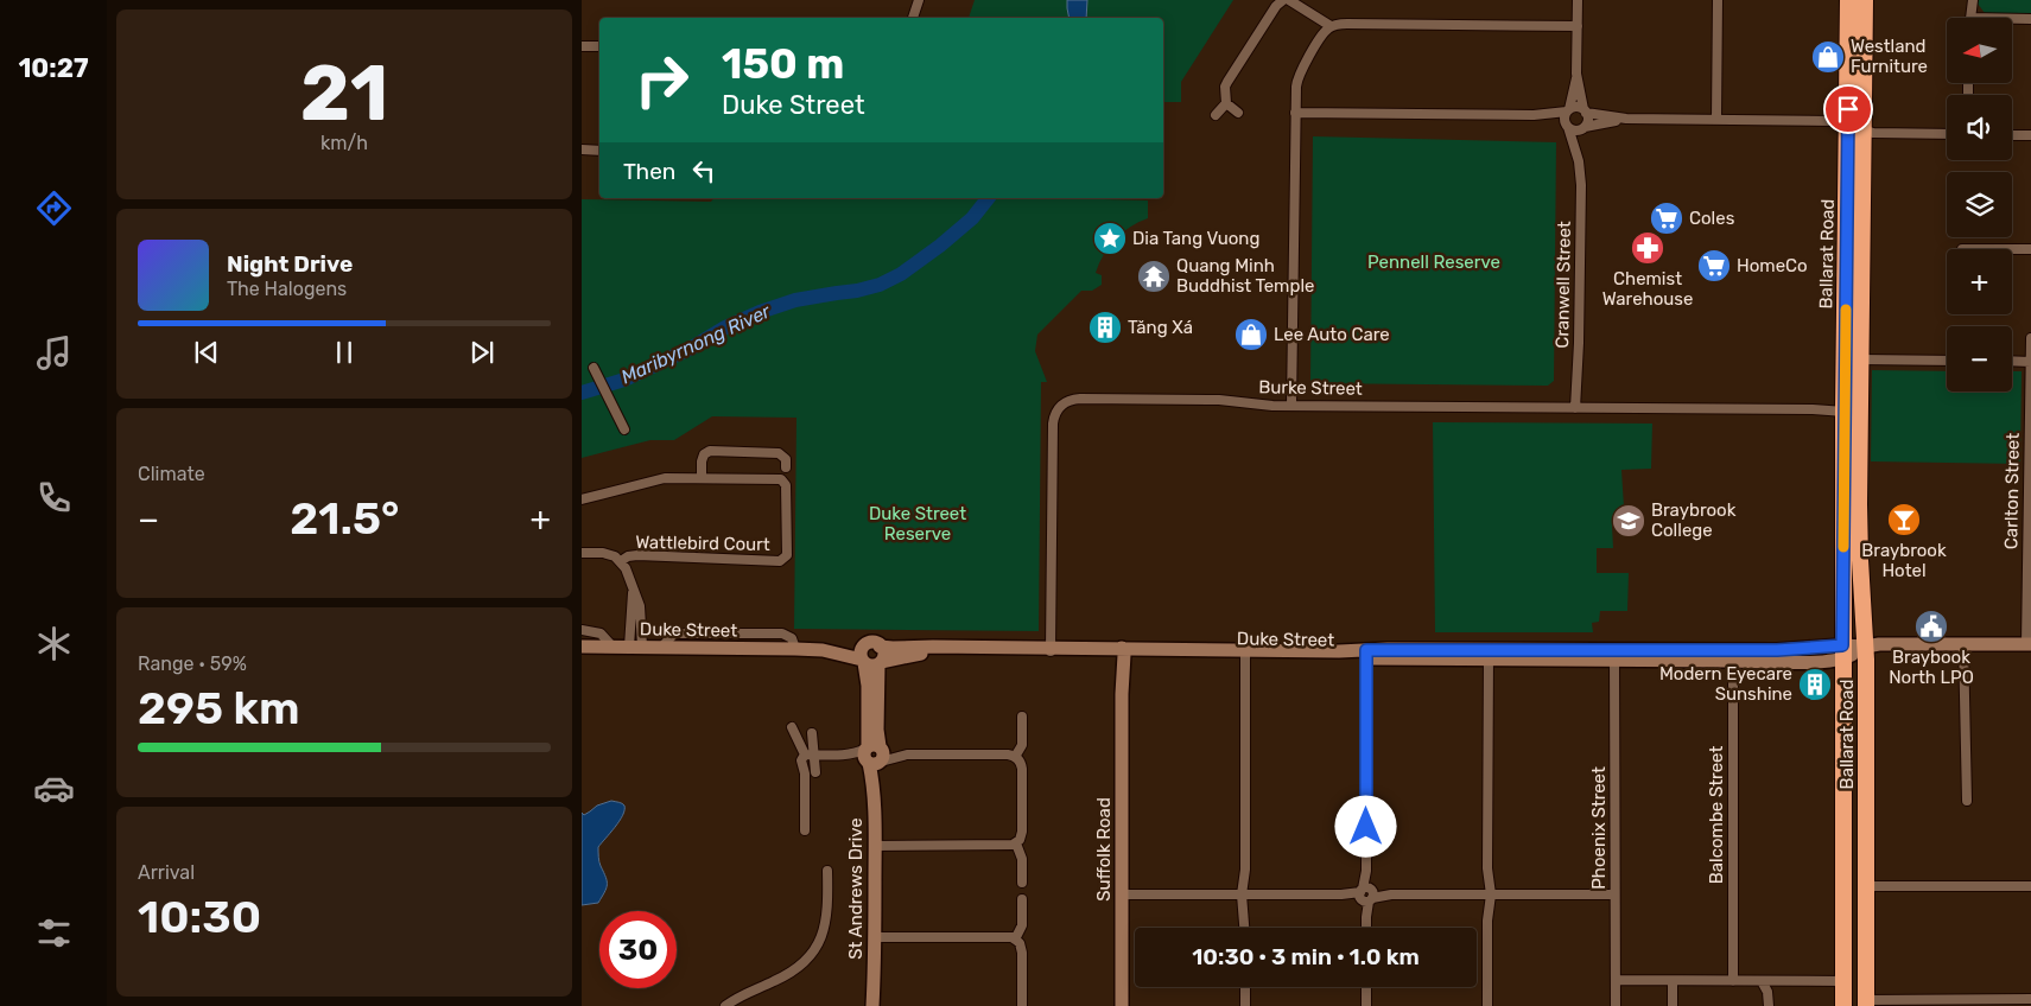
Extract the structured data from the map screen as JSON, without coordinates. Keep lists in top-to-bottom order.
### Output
{
  "streets": {
    "highway": ["Ballarat Road"],
    "street": [
      "Cranwell Street",
      "Burke Street",
      "Carlton Street",
      "Wattlebird Court",
      "Duke Street",
      "Balcombe Street",
      "Phoenix Street",
      "Suffolk Road",
      "St Andrews Drive"
    ]
  },
  "crossings": [
    ["Ballarat Road", "Burke Street"],
    ["Ballarat Road", "Duke Street"],
    ["Cranwell Street", "Burke Street"],
    ["Burke Street", "Duke Street"],
    ["Carlton Street", "Duke Street"],
    ["Duke Street", "Balcombe Street"],
    ["Duke Street", "Phoenix Street"],
    ["Duke Street", "Suffolk Road"],
    ["Duke Street", "St Andrews Drive"]
  ],
  "water": ["Maribyrnong River"],
  "parks": ["Pennell Reserve", "Duke Street Reserve"],
  "places": {
    "shop": ["Westland Furniture", "Lee Auto Care"],
    "supermarket": ["Coles", "HomeCo"],
    "place": ["Dia Tang Vuong"],
    "pharmacy": ["Chemist Warehouse"],
    "temple": ["Quang Minh Buddhist Temple"],
    "building": ["Tăng Xá", "Modern Eyecare Sunshine"],
    "bar": ["Braybrook Hotel"],
    "school or university": ["Braybrook College"],
    "public building": ["Braybook North LPO"]
  },
  "north": "left",
  "page": {
    "tabs": "10:27",
    "tile": [
      ["21", "km/h"],
      "Climate",
      ["Range · 59%", "295 km"],
      ["Arrival", "10:30"]
    ],
    "map_buttons": ["+", "−"],
    "turn": ["150 m", "Duke Street"],
    "then": "Then",
    "song": ["Night Drive", "The Halogens"],
    "heat": ["−", "21.5°", "+"],
    "limit": "30",
    "trip": "10:30 · 3 min · 1.0 km"
  }
}
